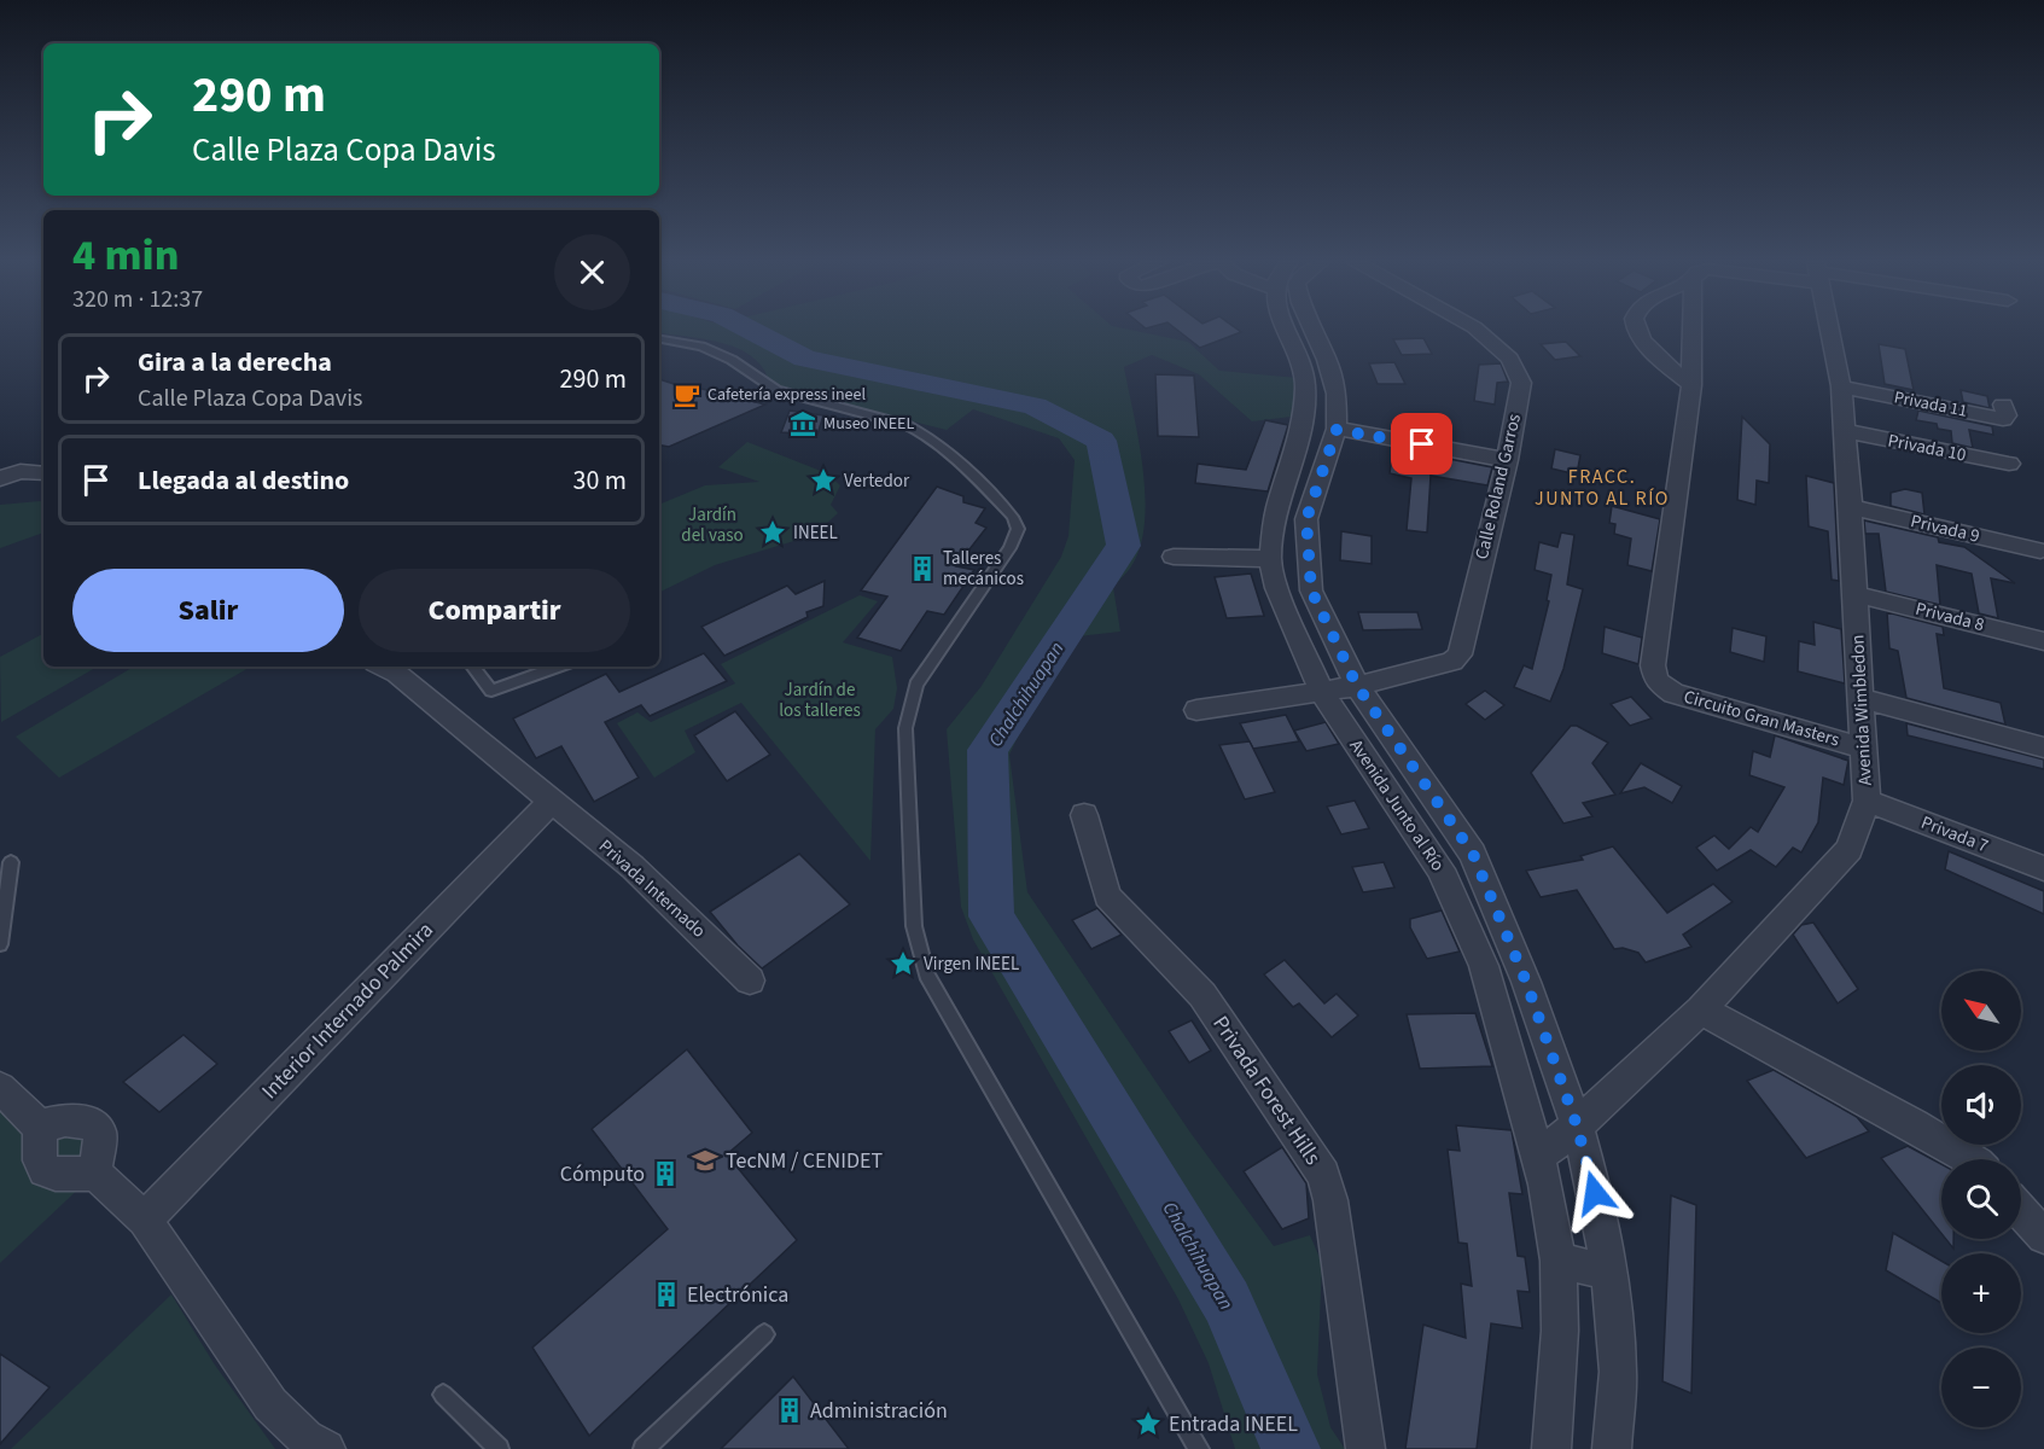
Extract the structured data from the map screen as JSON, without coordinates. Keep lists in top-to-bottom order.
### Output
{
  "streets": {
    "street": [
      "Privada 11",
      "Privada 10",
      "Calle Roland Garros",
      "Privada 9",
      "Privada 8",
      "Avenida Wimbledon",
      "Circuito Gran Masters",
      "Avenida Junto al Río",
      "Privada 7",
      "Privada Internado",
      "Interior Internado Palmira",
      "Privada Forest Hills"
    ]
  },
  "crossings": [
    ["Privada 11", "Avenida Wimbledon"],
    ["Privada 10", "Avenida Wimbledon"],
    ["Calle Roland Garros", "Avenida Junto al Río"],
    ["Privada 9", "Avenida Wimbledon"],
    ["Privada 8", "Avenida Wimbledon"],
    ["Avenida Wimbledon", "Circuito Gran Masters"],
    ["Avenida Wimbledon", "Avenida Junto al Río"],
    ["Avenida Wimbledon", "Privada 7"],
    ["Privada Internado", "Interior Internado Palmira"]
  ],
  "districts": ["FRACC. JUNTO AL RÍO"],
  "water": ["Chalchihuapan"],
  "parks": ["Jardín del vaso", "Jardín de los talleres"],
  "places": {
    "cafe": ["Cafetería express ineel"],
    "museum": ["Museo INEEL"],
    "place": [
      "Vertedor",
      "INEEL",
      "Virgen INEEL",
      "Entrada INEEL"
    ],
    "building": [
      "Talleres mecánicos",
      "Cómputo",
      "Electrónica",
      "Administración"
    ],
    "school or university": ["TecNM / CENIDET"]
  },
  "north": "top left",
  "page": {
    "turn": ["290 m", "Calle Plaza Copa Davis"],
    "heading": ["4 min", "320 m · 12:37"],
    "list": [
      {
        "name": "Gira a la derecha",
        "note": "Calle Plaza Copa Davis",
        "value": "290 m"
      },
      {
        "name": "Llegada al destino",
        "value": "30 m"
      }
    ],
    "buttons": ["Salir", "Compartir"],
    "map_buttons": ["+", "−"]
  }
}
